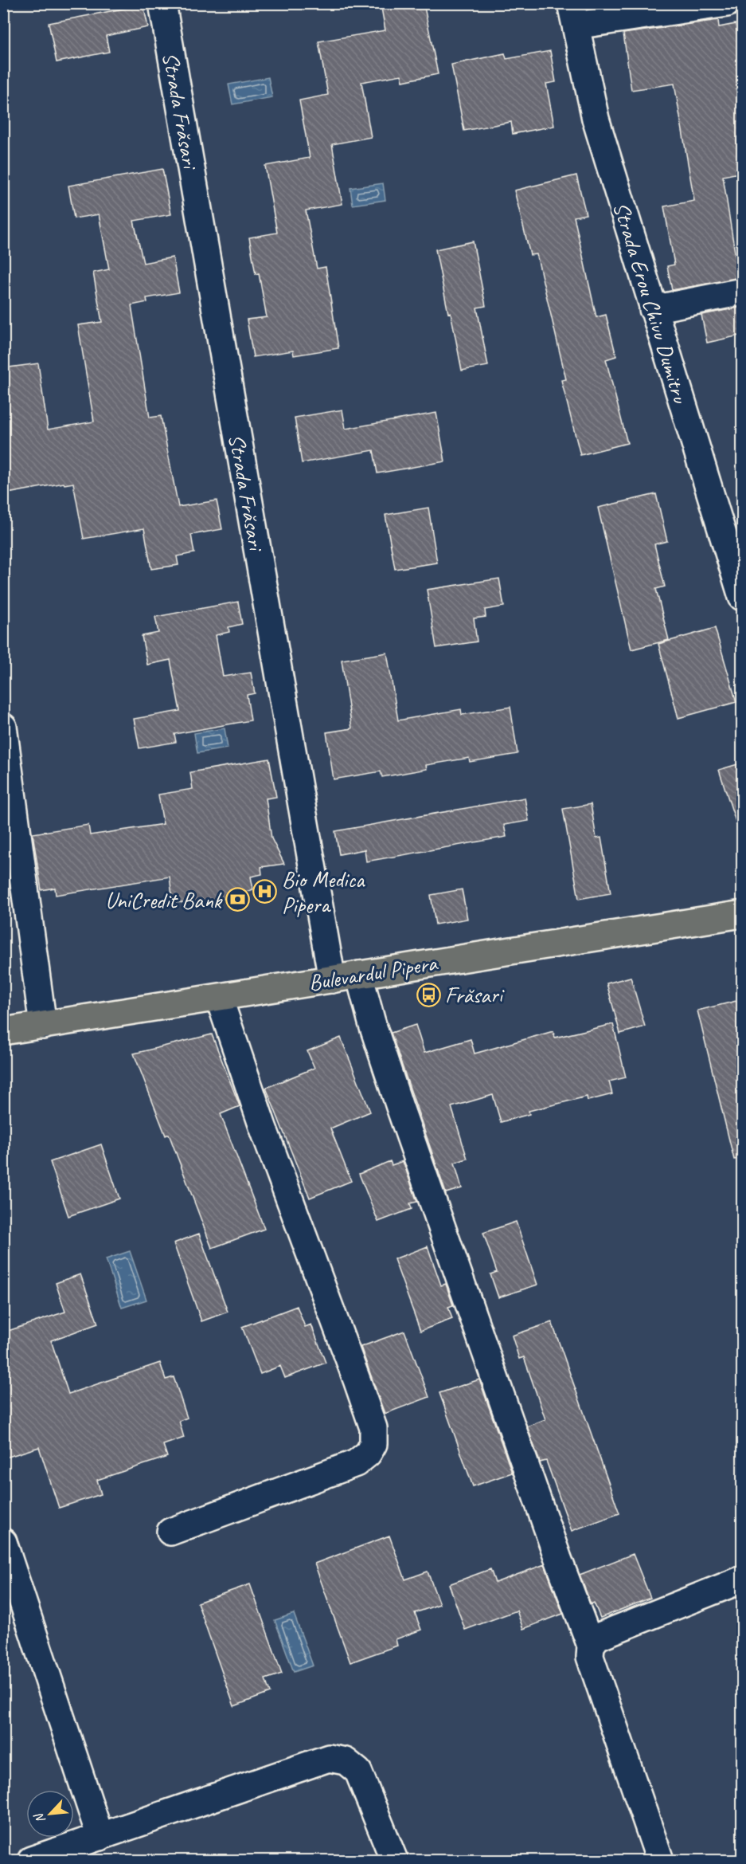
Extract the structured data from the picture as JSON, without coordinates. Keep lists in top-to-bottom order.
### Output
{
  "streets": {
    "main road": ["Bulevardul Pipera"],
    "street": ["Strada Frăsari", "Strada Erou Chivu Dumitru"]
  },
  "crossings": [
    ["Strada Frăsari", "Bulevardul Pipera"]
  ],
  "places": {
    "hospital": ["Bio Medica Pipera"],
    "bank": ["UniCredit Bank"],
    "bus stop": ["Frăsari"]
  },
  "north": "bottom left"
}
